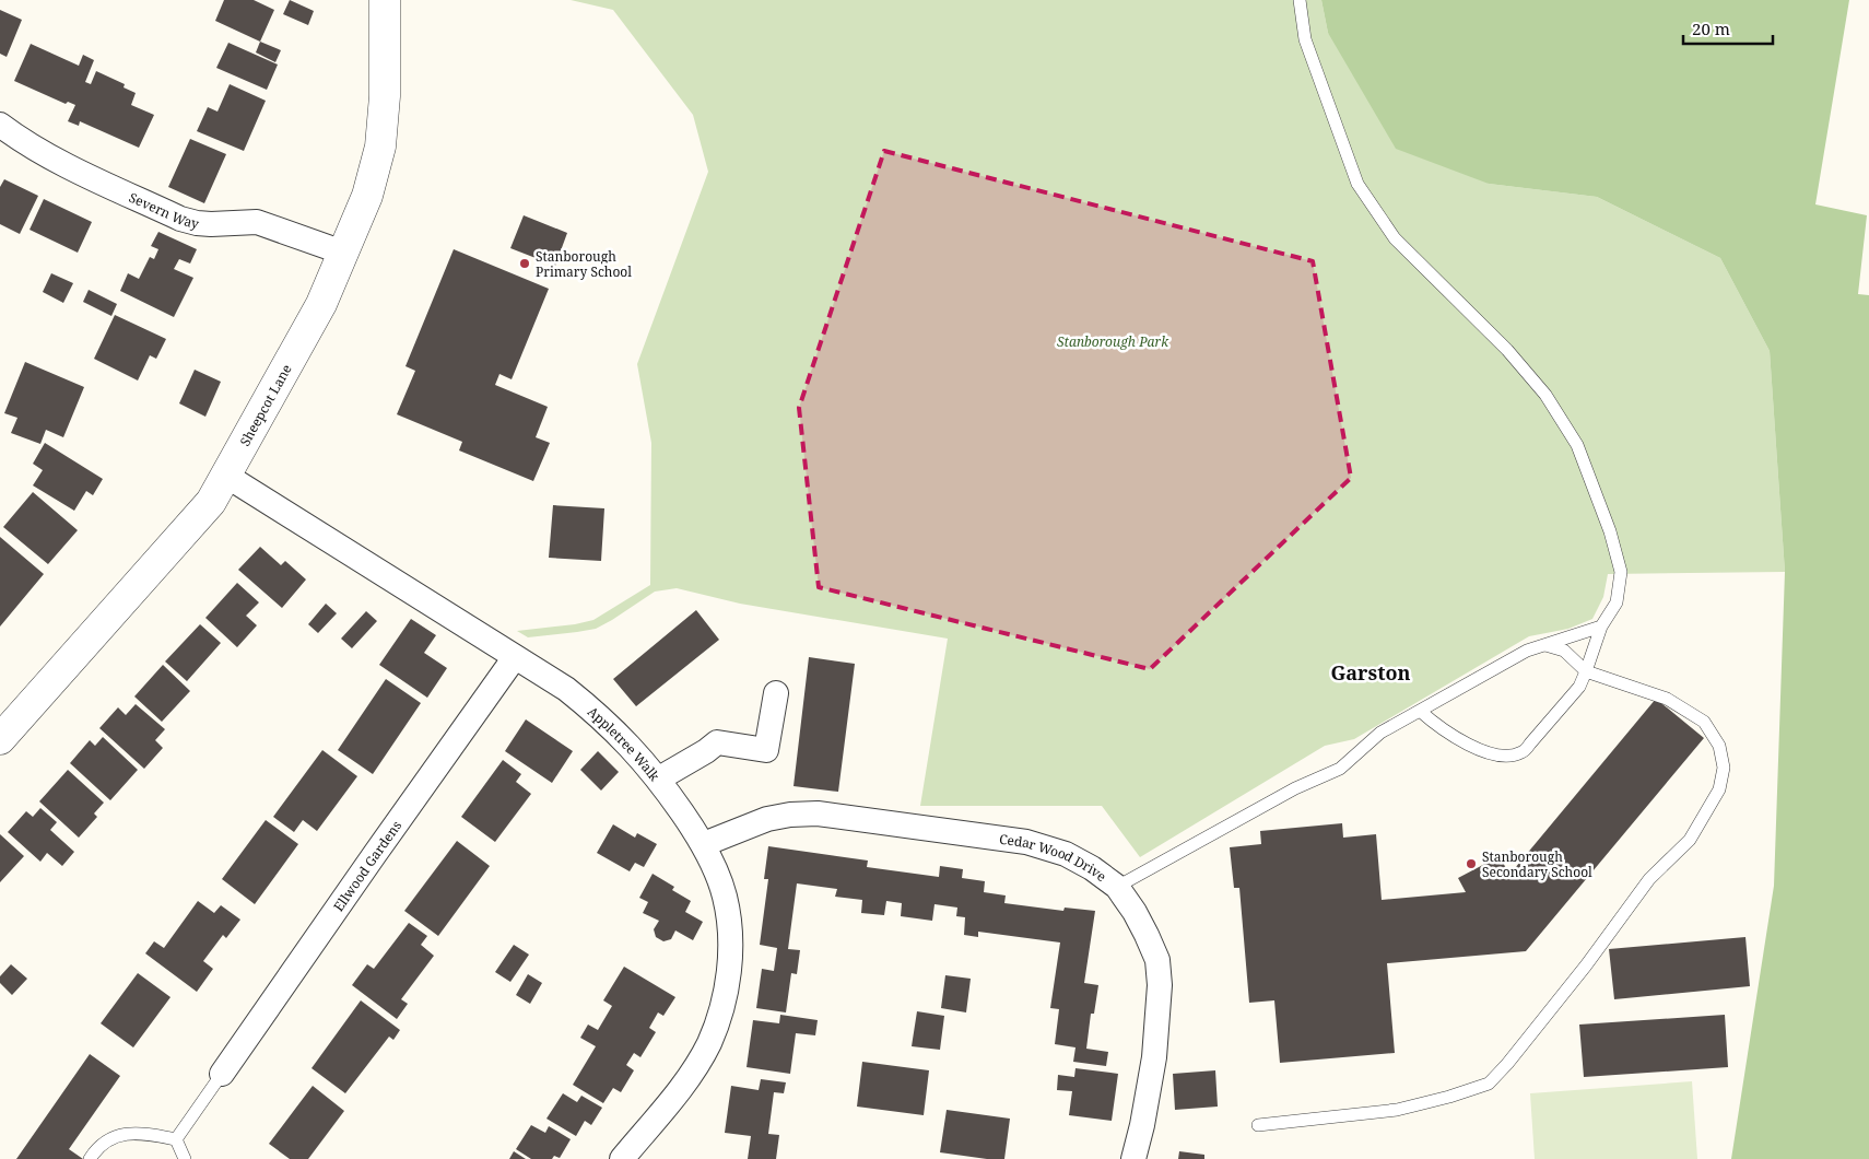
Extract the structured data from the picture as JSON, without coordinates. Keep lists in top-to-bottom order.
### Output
{
  "streets": {
    "street": [
      "Severn Way",
      "Sheepcot Lane",
      "Appletree Walk",
      "Cedar Wood Drive",
      "Ellwood Gardens"
    ]
  },
  "crossings": [
    ["Severn Way", "Sheepcot Lane"],
    ["Sheepcot Lane", "Appletree Walk"],
    ["Appletree Walk", "Cedar Wood Drive"],
    ["Appletree Walk", "Ellwood Gardens"]
  ],
  "districts": ["Garston"],
  "parks": ["Stanborough Park"],
  "places": ["Stanborough Primary School", "Stanborough Secondary School"],
  "scale_bar": "20 m"
}
